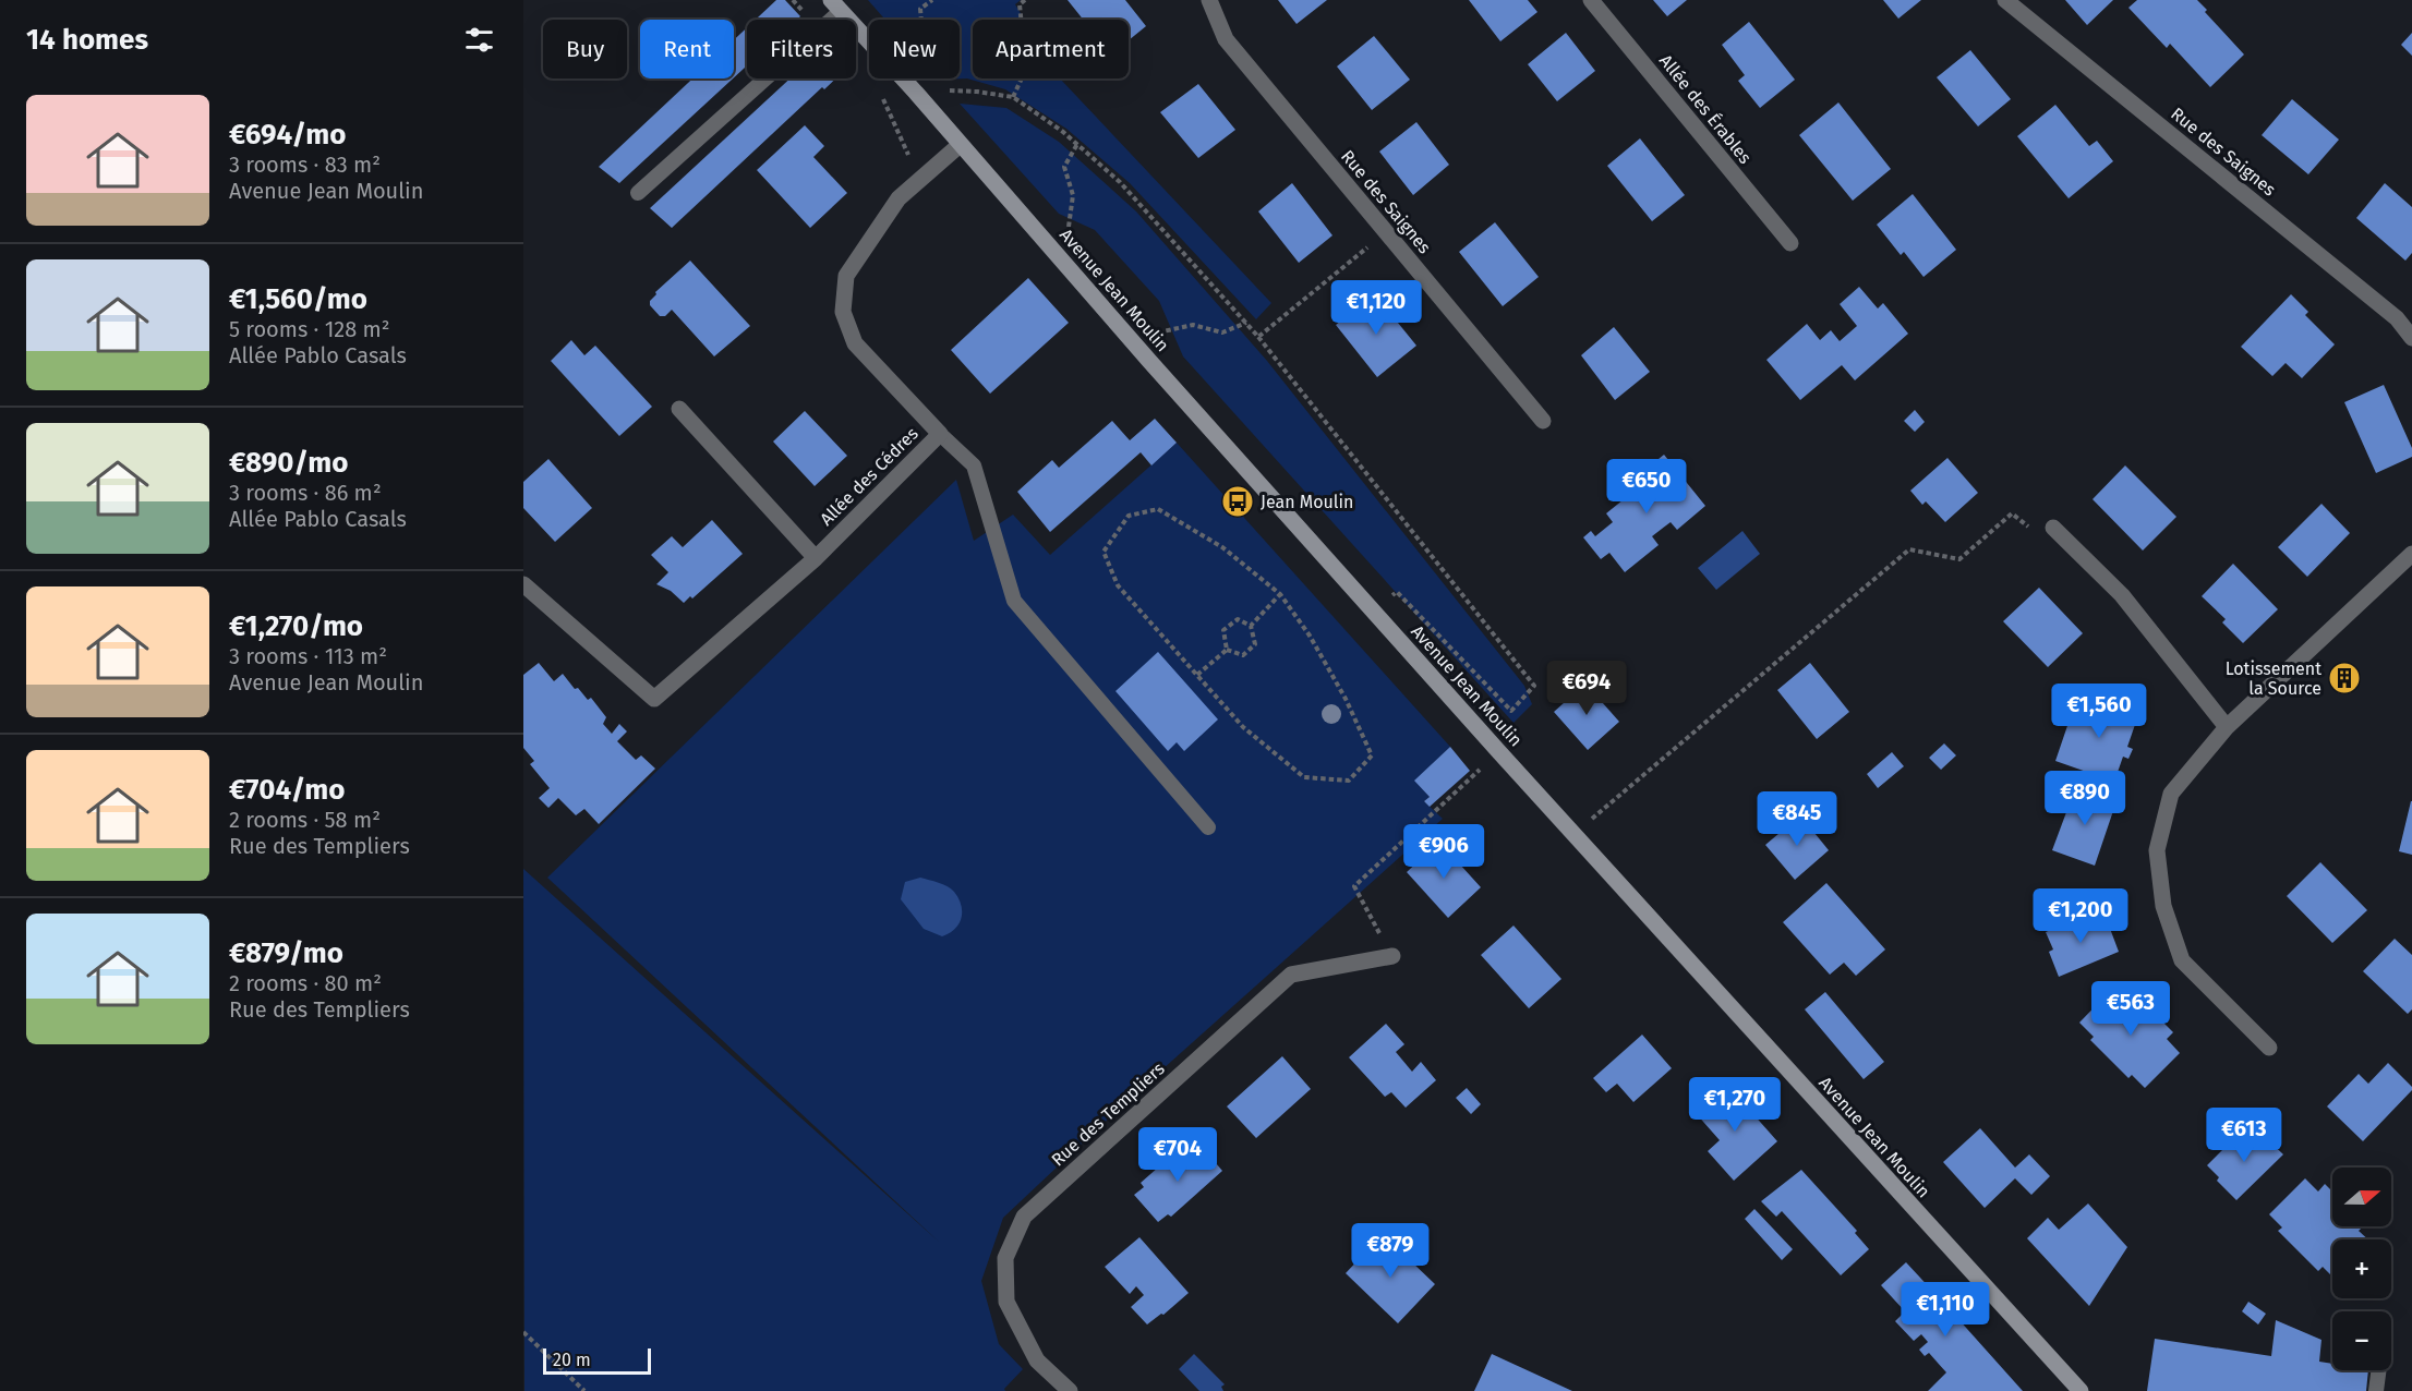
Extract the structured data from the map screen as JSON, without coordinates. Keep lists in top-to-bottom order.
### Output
{
  "streets": {
    "main road": ["Avenue Jean Moulin"],
    "street": [
      "Allée des Érables",
      "Rue des Saignes",
      "Allée des Cédres",
      "Rue des Templiers"
    ]
  },
  "crossings": [
    ["Avenue Jean Moulin", "Allée des Cédres"]
  ],
  "places": {
    "bus stop": ["Jean Moulin"],
    "building": ["Lotissement la Source"]
  },
  "scale_bar": "20 m",
  "north": "right",
  "page": {
    "heading": "14 homes",
    "chip": [
      "Buy",
      "Rent",
      "Filters",
      "New",
      "Apartment"
    ],
    "list": [
      {
        "name": "€694/mo",
        "note": "3 rooms · 83 m² · Avenue Jean Moulin"
      },
      {
        "name": "€1,560/mo",
        "note": "5 rooms · 128 m² · Allée Pablo Casals"
      },
      {
        "name": "€890/mo",
        "note": "3 rooms · 86 m² · Allée Pablo Casals"
      },
      {
        "name": "€1,270/mo",
        "note": "3 rooms · 113 m² · Avenue Jean Moulin"
      },
      {
        "name": "€704/mo",
        "note": "2 rooms · 58 m² · Rue des Templiers"
      },
      {
        "name": "€879/mo",
        "note": "2 rooms · 80 m² · Rue des Templiers"
      }
    ],
    "price": [
      "€1,120",
      "€650",
      "€694",
      "€1,560",
      "€890",
      "€845",
      "€906",
      "€1,200",
      "€563",
      "€1,270",
      "€613",
      "€704",
      "€879",
      "€1,110"
    ],
    "map_buttons": ["+", "−"],
    "scale": "20 m"
  }
}
